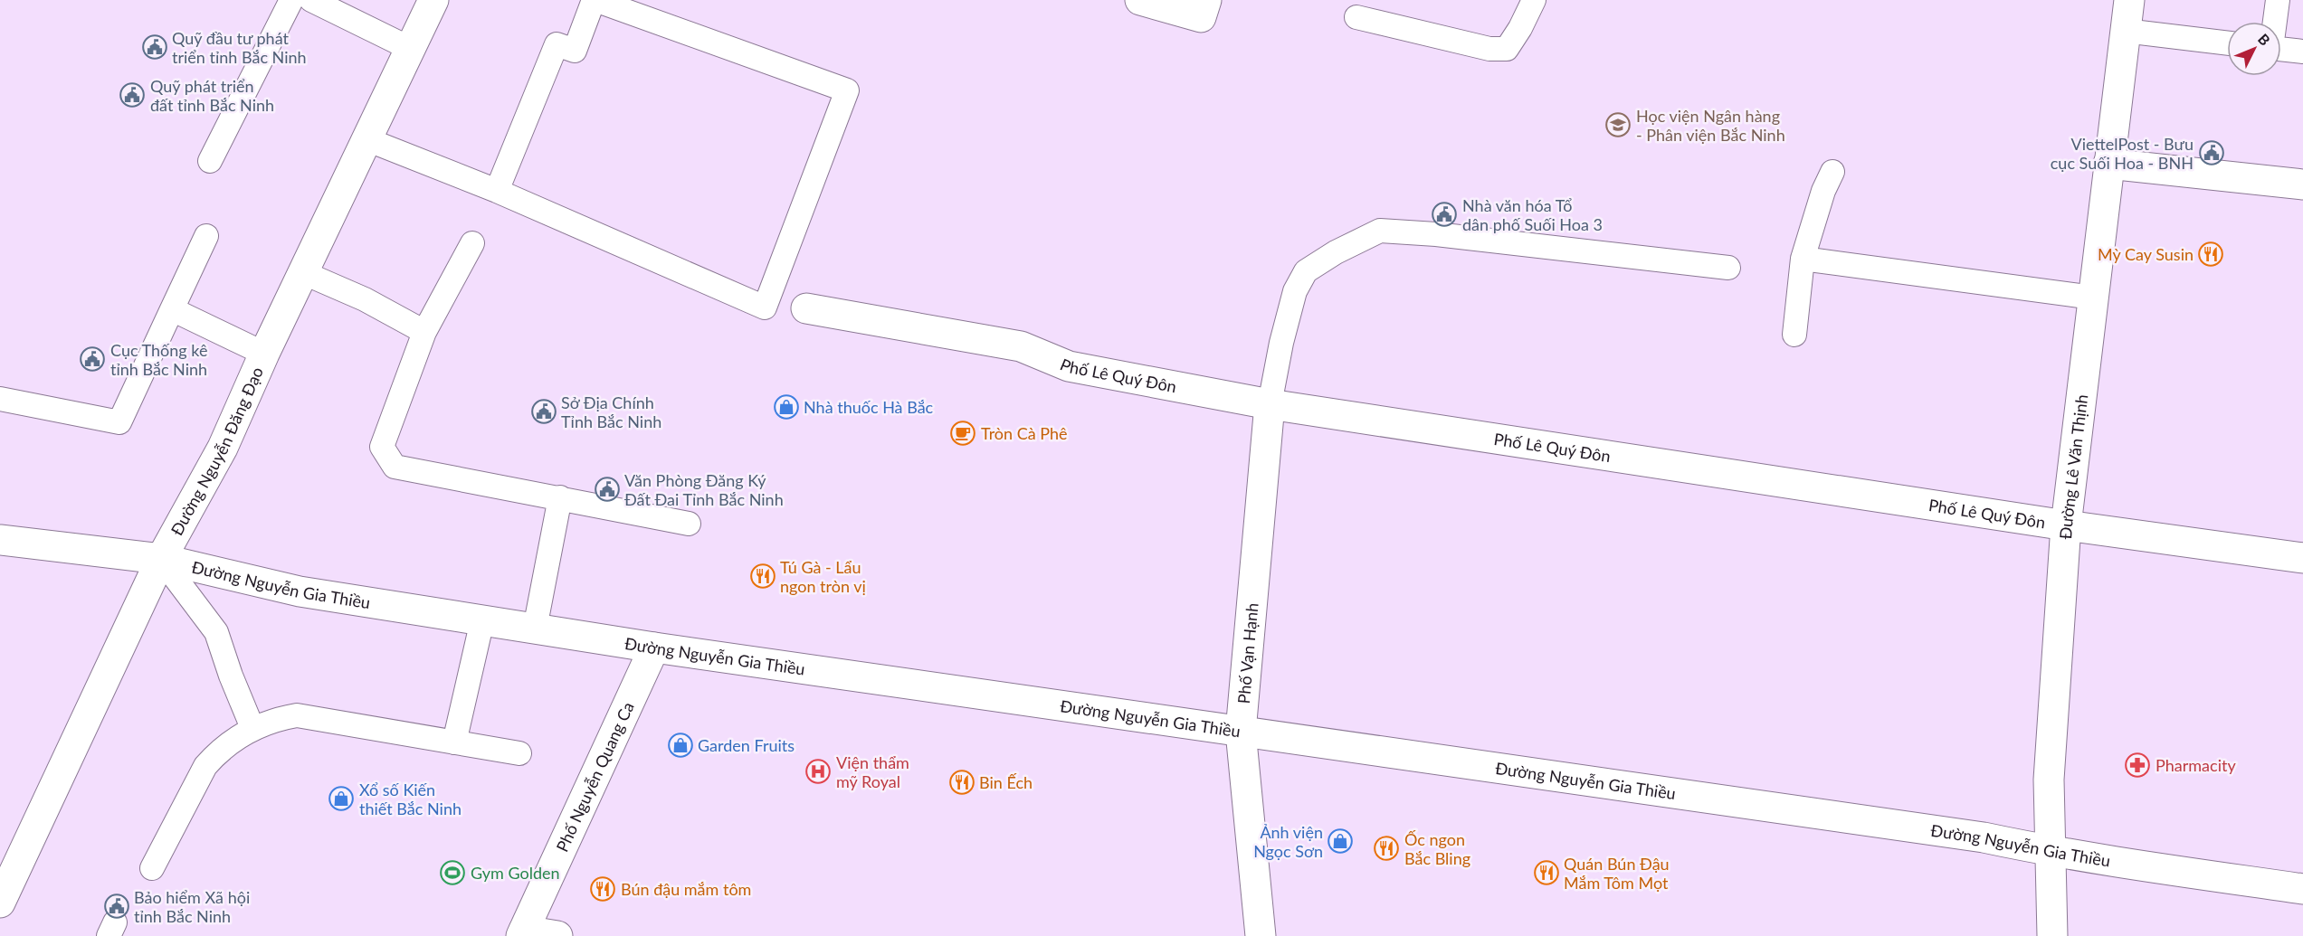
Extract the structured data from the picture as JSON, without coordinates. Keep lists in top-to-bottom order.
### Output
{
  "streets": {
    "street": [
      "Phố Lê Quý Đôn",
      "Đường Nguyễn Đăng Đạo",
      "Đường Lê Văn Thịnh",
      "Đường Nguyễn Gia Thiều",
      "Phố Vạn Hạnh",
      "Phố Nguyễn Quang Ca"
    ]
  },
  "crossings": [
    ["Phố Lê Quý Đôn", "Đường Lê Văn Thịnh"],
    ["Phố Lê Quý Đôn", "Phố Vạn Hạnh"],
    ["Đường Nguyễn Đăng Đạo", "Đường Nguyễn Gia Thiều"],
    ["Đường Lê Văn Thịnh", "Đường Nguyễn Gia Thiều"],
    ["Đường Nguyễn Gia Thiều", "Phố Vạn Hạnh"],
    ["Đường Nguyễn Gia Thiều", "Phố Nguyễn Quang Ca"]
  ],
  "places": {
    "public building": [
      "Quỹ đầu tư phát triển tỉnh Bắc Ninh",
      "Quỹ phát triển đất tỉnh Bắc Ninh",
      "ViettelPost - Bưu cục Suối Hoa - BNH",
      "Nhà văn hóa Tổ dân phố Suối Hoa 3",
      "Cục Thống kê tỉnh Bắc Ninh",
      "Sở Địa Chính Tỉnh Bắc Ninh",
      "Văn Phòng Đăng Ký Đất Đai Tỉnh Bắc Ninh",
      "Bảo hiểm Xã hội tỉnh Bắc Ninh"
    ],
    "school or university": ["Học viện Ngân hàng - Phân viện Bắc Ninh"],
    "restaurant": [
      "Mỳ Cay Susin",
      "Tú Gà - Lẩu ngon tròn vị",
      "Bin Ếch",
      "Ốc ngon Bắc Bling",
      "Quán Bún Đậu Mắm Tôm Mọt",
      "Bún đậu mắm tôm"
    ],
    "shop": [
      "Nhà thuốc Hà Bắc",
      "Garden Fruits",
      "Xổ số Kiến thiết Bắc Ninh",
      "Ảnh viện Ngọc Sơn"
    ],
    "cafe": ["Tròn Cà Phê"],
    "pharmacy": ["Pharmacity"],
    "hospital": ["Viện thẩm mỹ Royal"],
    "sports": ["Gym Golden"]
  },
  "north": "top right"
}
